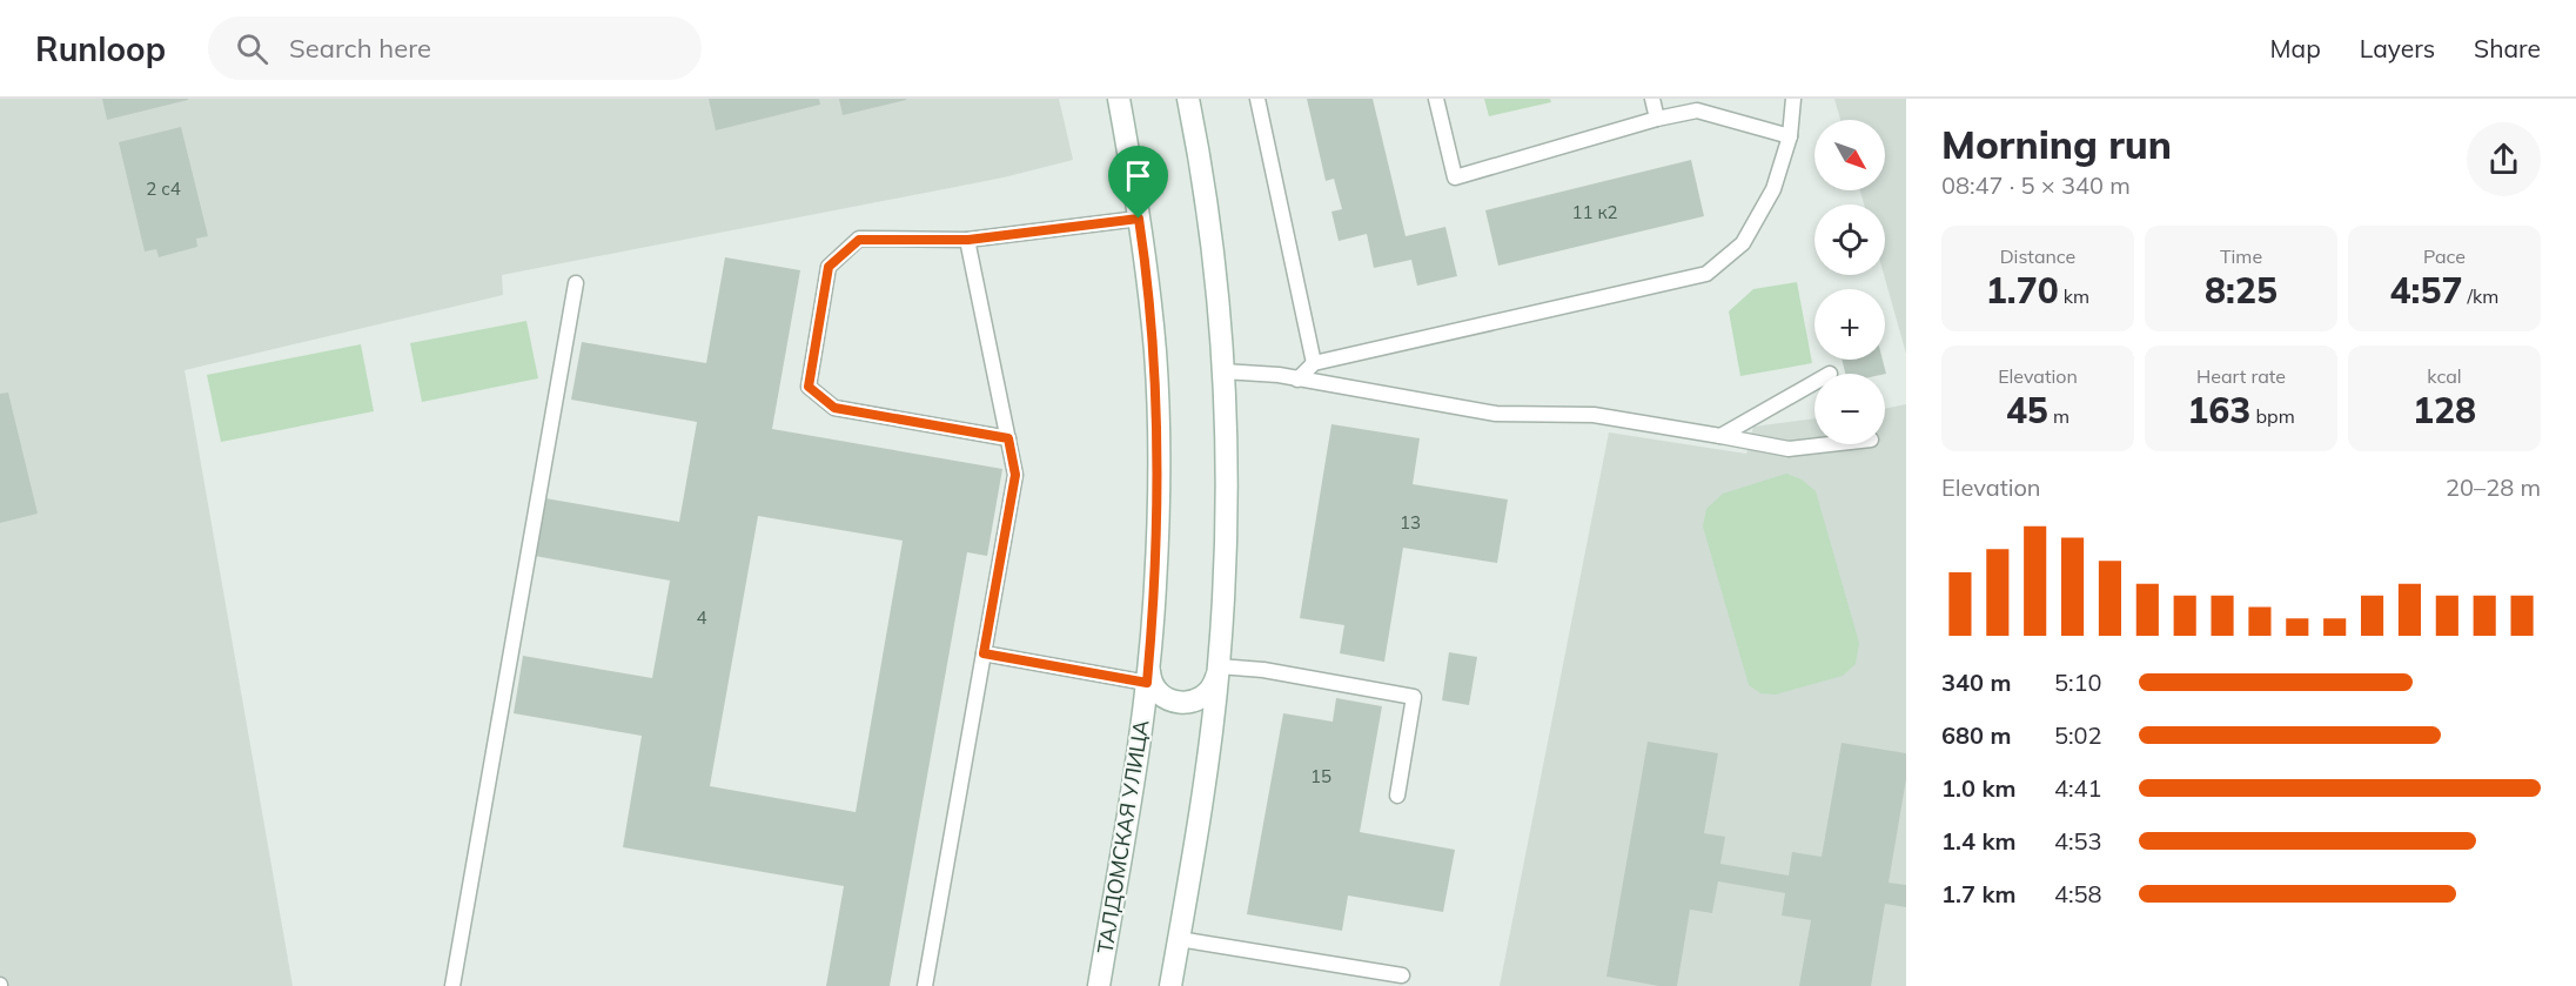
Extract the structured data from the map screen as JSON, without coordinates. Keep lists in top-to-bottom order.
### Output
{
  "streets": {
    "main road": ["ТАЛДОМСКАЯ УЛИЦА"]
  },
  "house_numbers": [
    "2 с4",
    "11 к2",
    "13",
    "4",
    "15"
  ],
  "north": "bottom right",
  "page": {
    "header": "Runloop",
    "search": "Search here",
    "nav": ["Map", "Layers", "Share"],
    "heading": ["Morning run", "08:47 · 5 × 340 m"],
    "map_buttons": ["+", "−"],
    "stats": [
      ["Distance", "1.70 km"],
      ["Time", "8:25"],
      ["Pace", "4:57 /km"],
      ["Elevation", "45 m"],
      ["Heart rate", "163 bpm"],
      ["kcal", "128"]
    ],
    "chart": ["Elevation", "20–28 m"],
    "list": [
      {
        "name": "340 m",
        "note": "5:10"
      },
      {
        "name": "680 m",
        "note": "5:02"
      },
      {
        "name": "1.0 km",
        "note": "4:41"
      },
      {
        "name": "1.4 km",
        "note": "4:53"
      },
      {
        "name": "1.7 km",
        "note": "4:58"
      }
    ]
  }
}
